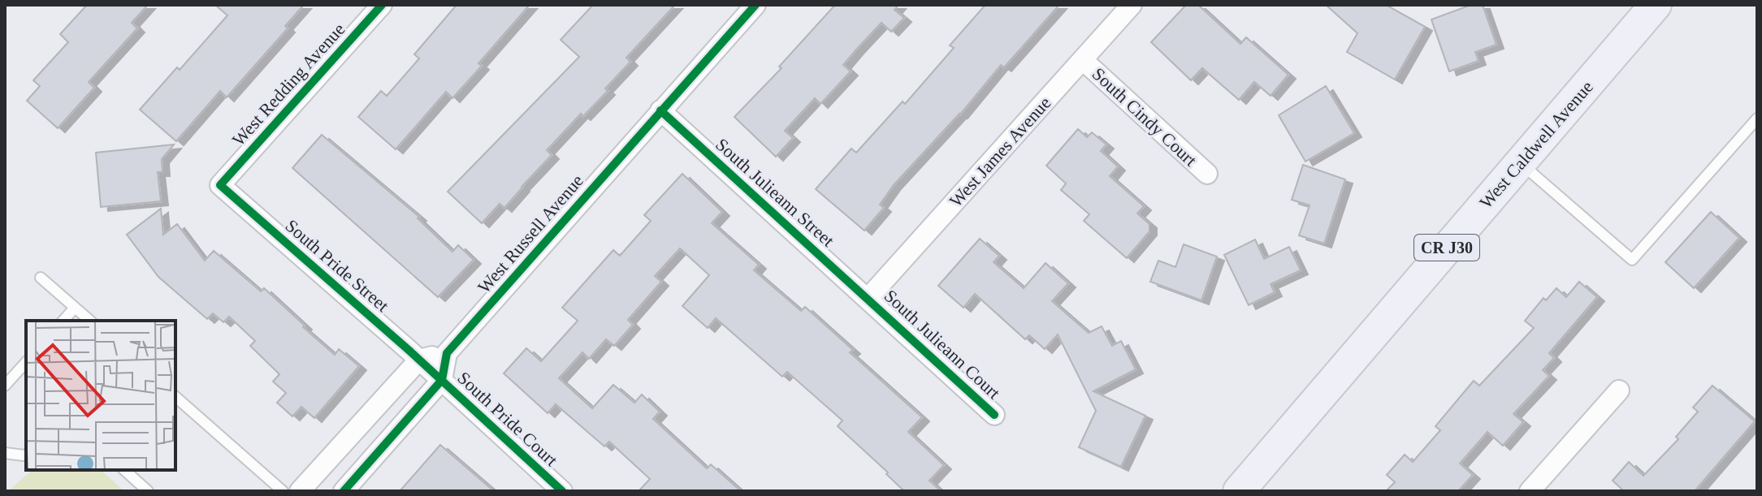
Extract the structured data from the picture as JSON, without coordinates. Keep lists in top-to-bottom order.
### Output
{
  "streets": {
    "main road": ["West Caldwell Avenue", "CR J30"],
    "street": [
      "West Redding Avenue",
      "South Cindy Court",
      "West James Avenue",
      "South Julieann Street",
      "West Russell Avenue",
      "South Pride Street",
      "South Julieann Court",
      "South Pride Court"
    ]
  },
  "crossings": [
    ["West Redding Avenue", "South Pride Street"],
    ["South Cindy Court", "West James Avenue"],
    ["West James Avenue", "South Julieann Street"],
    ["West James Avenue", "South Julieann Court"],
    ["South Julieann Street", "West Russell Avenue"],
    ["South Julieann Street", "South Julieann Court"],
    ["West Russell Avenue", "South Pride Street"],
    ["West Russell Avenue", "South Pride Court"],
    ["South Pride Street", "South Pride Court"]
  ]
}
